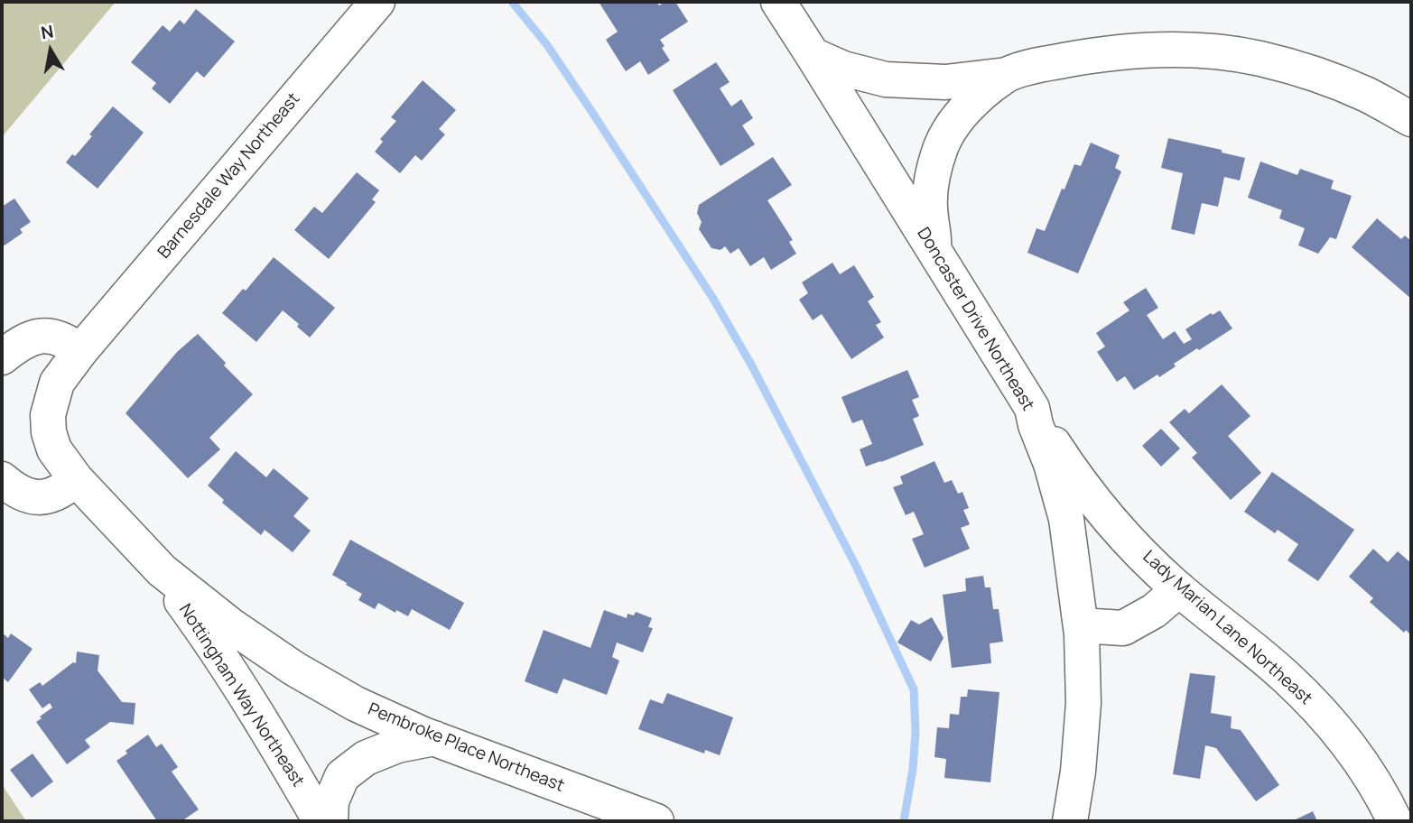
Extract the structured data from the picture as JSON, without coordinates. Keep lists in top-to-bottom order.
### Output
{
  "streets": {
    "street": [
      "Barnesdale Way Northeast",
      "Doncaster Drive Northeast",
      "Lady Marian Lane Northeast",
      "Nottingham Way Northeast",
      "Pembroke Place Northeast"
    ]
  },
  "crossings": [
    ["Barnesdale Way Northeast", "Nottingham Way Northeast"],
    ["Barnesdale Way Northeast", "Pembroke Place Northeast"],
    ["Doncaster Drive Northeast", "Lady Marian Lane Northeast"],
    ["Nottingham Way Northeast", "Pembroke Place Northeast"]
  ],
  "north": "top"
}
